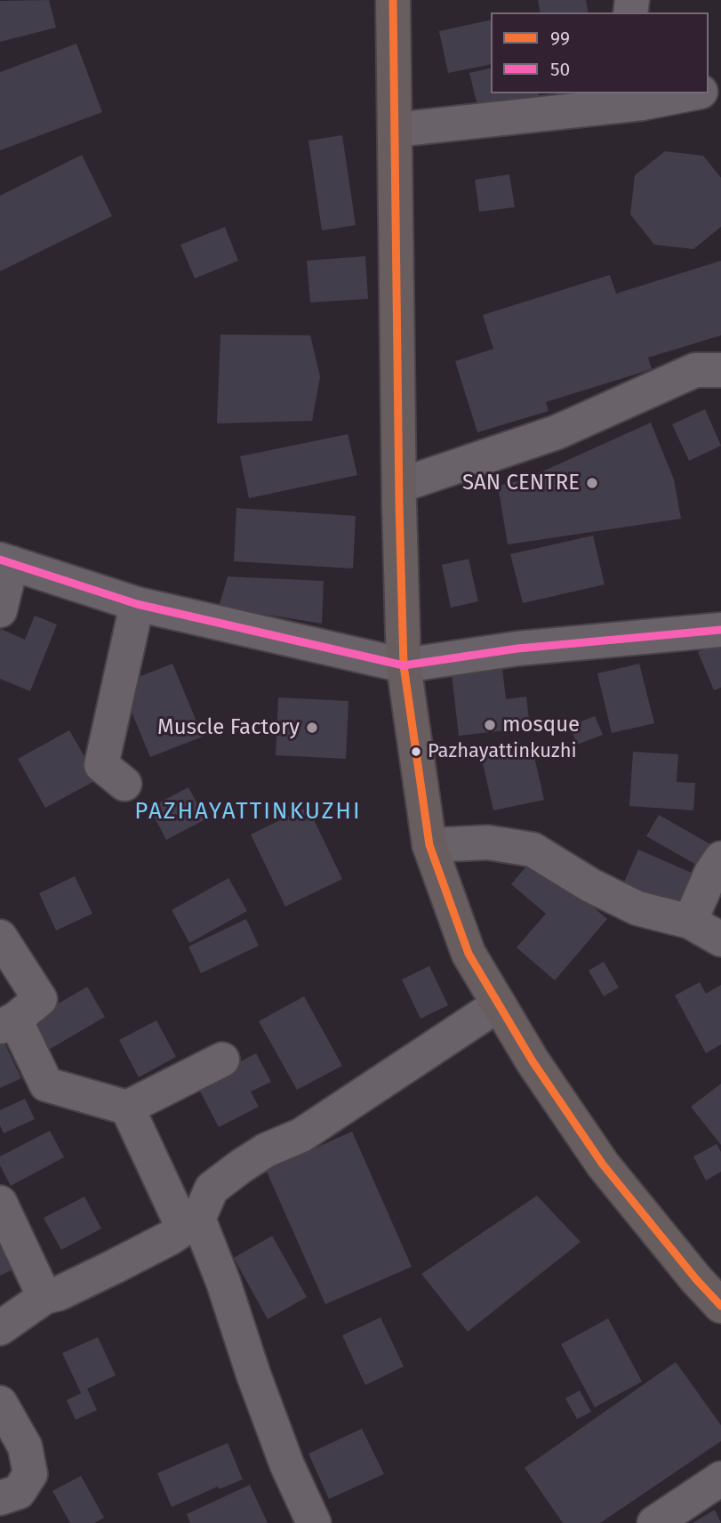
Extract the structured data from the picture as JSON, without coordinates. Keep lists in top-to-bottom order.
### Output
{
  "districts": ["PAZHAYATTINKUZHI"],
  "places": [
    "SAN CENTRE",
    "mosque",
    "Muscle Factory",
    "Pazhayattinkuzhi"
  ],
  "lines": ["transit line 99", "transit line 50"],
  "legend": ["99", "50"]
}
